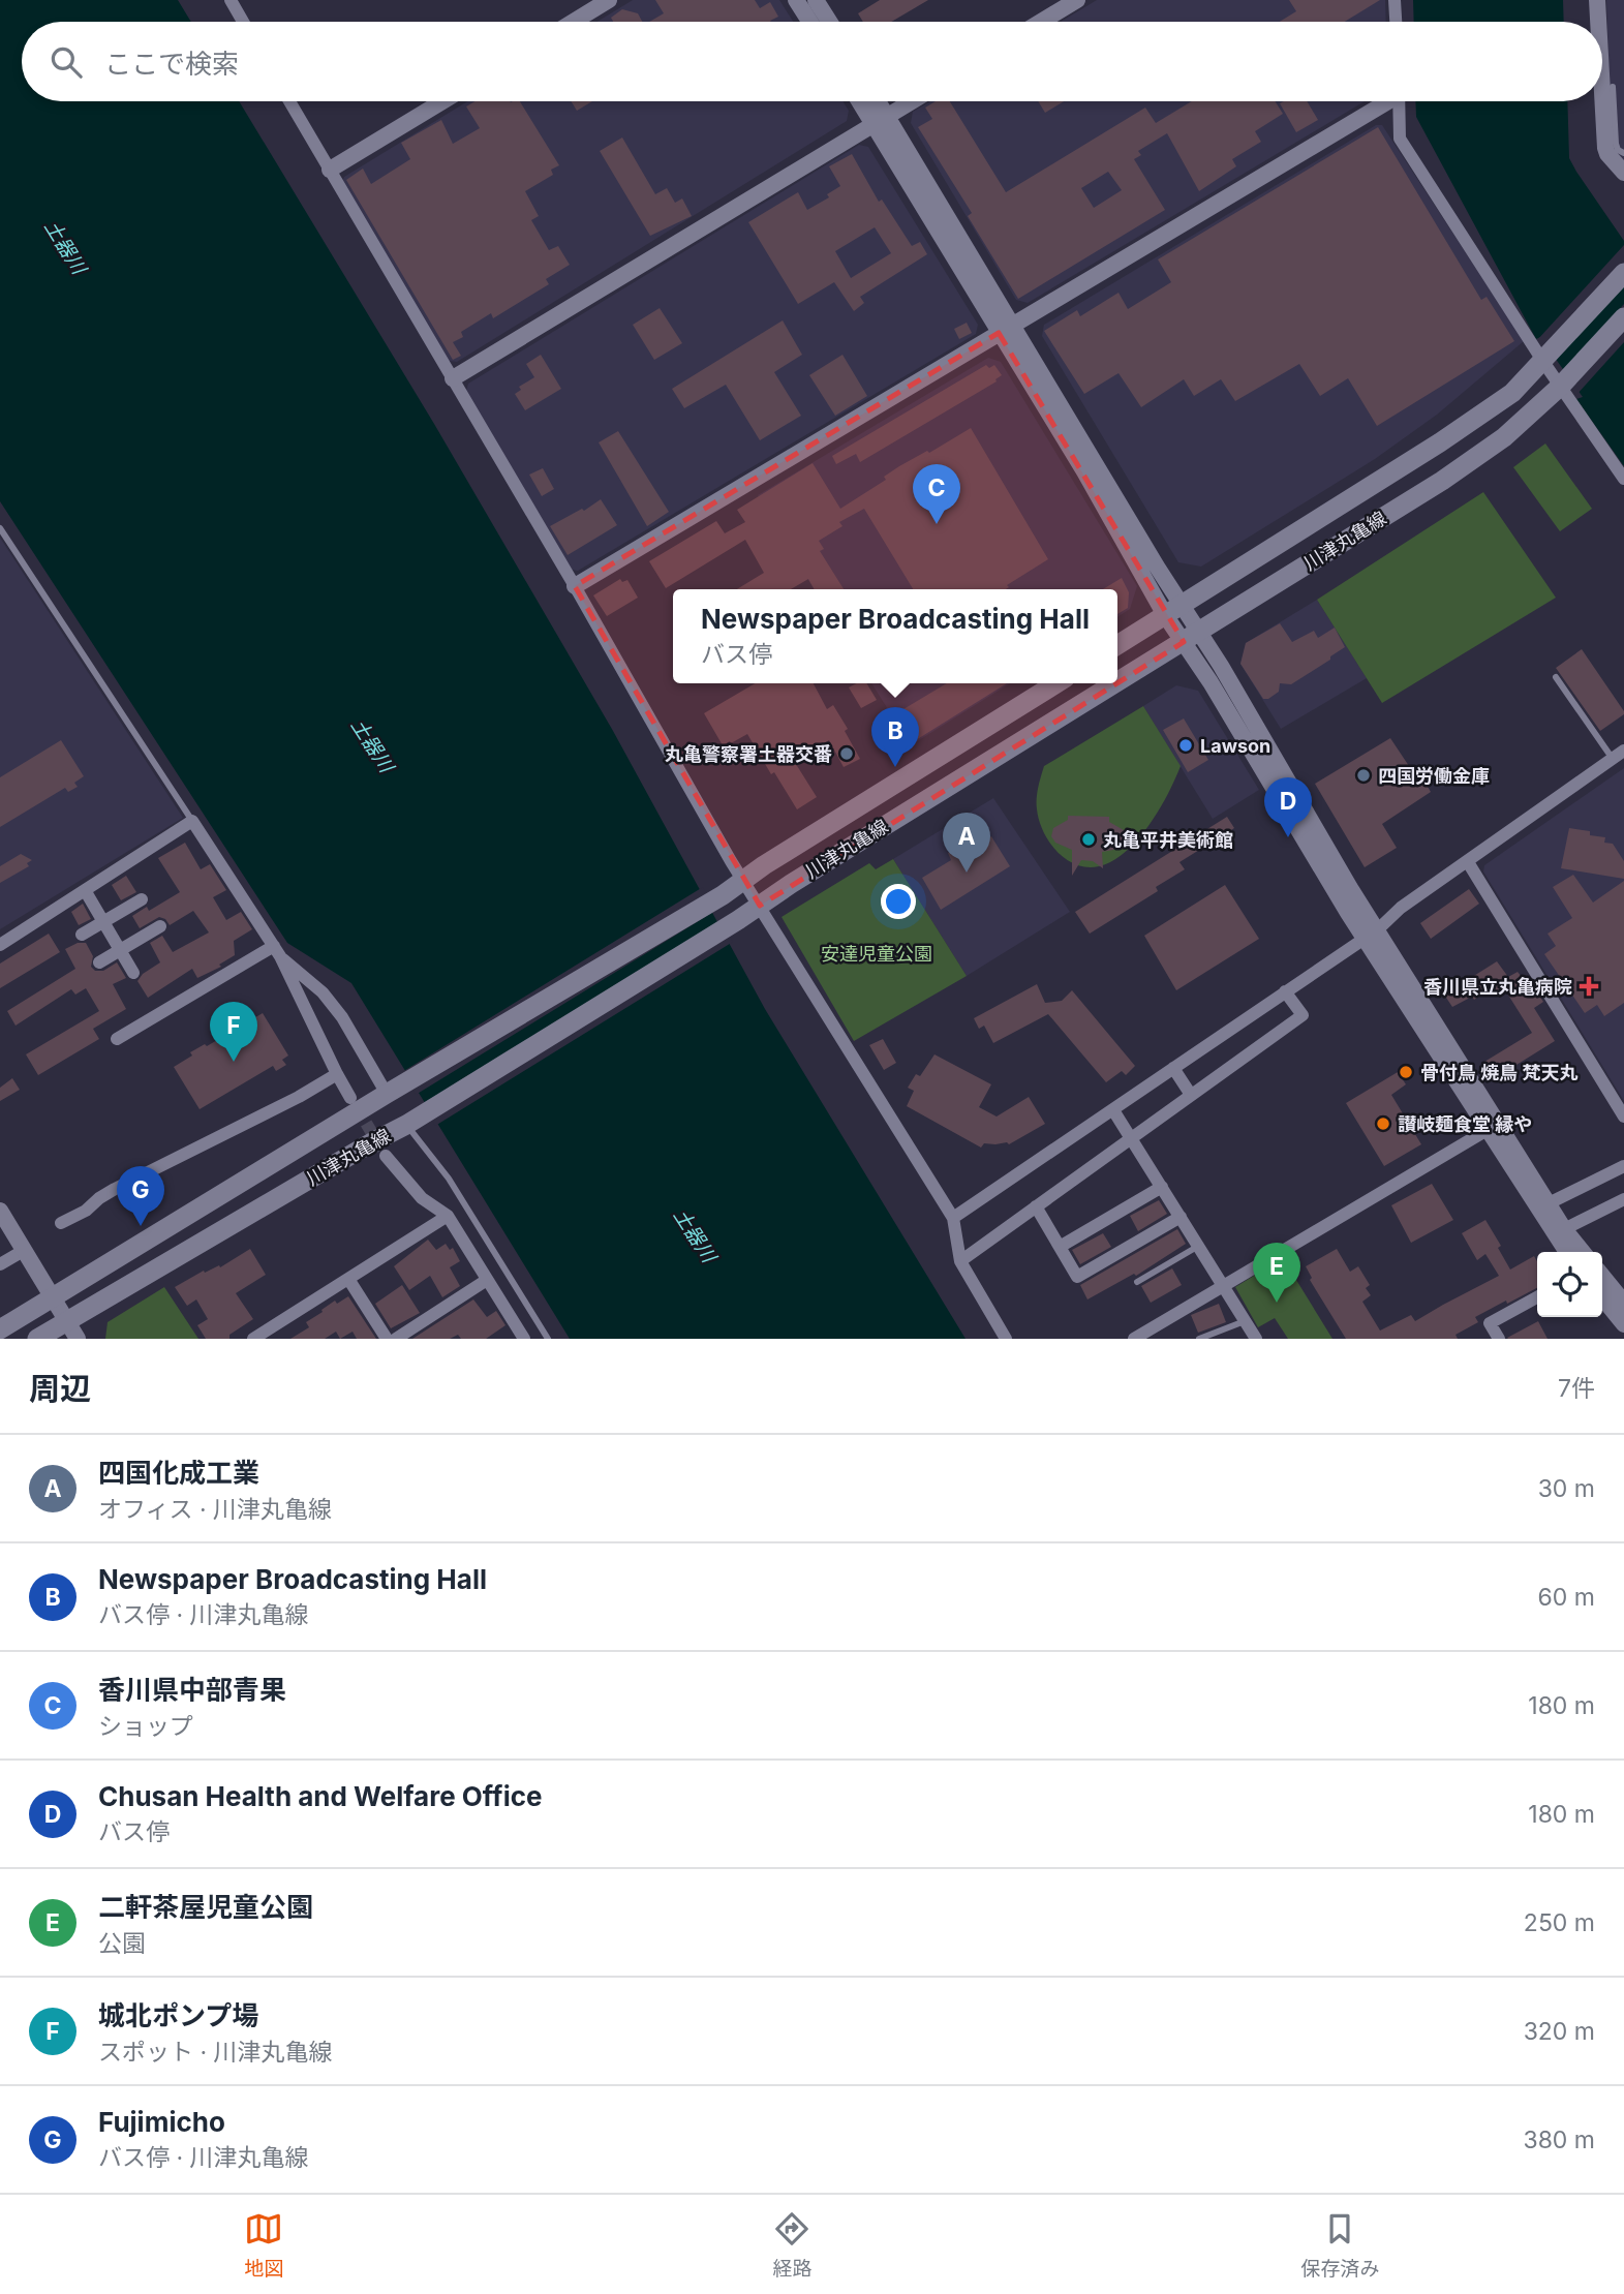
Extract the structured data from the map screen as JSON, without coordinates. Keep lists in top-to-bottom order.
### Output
{
  "streets": {
    "main road": ["川津丸亀線"]
  },
  "water": ["土器川"],
  "parks": ["安達児童公園"],
  "places": {
    "other": [
      "Lawson",
      "丸亀警察署土器交番",
      "四国労働金庫",
      "丸亀平井美術館",
      "骨付鳥 焼鳥 梵天丸",
      "讃岐麺食堂 縁や"
    ],
    "health": ["香川県立丸亀病院"]
  },
  "page": {
    "search": "ここで検索",
    "pins": [
      "C",
      "B",
      "D",
      "A",
      "F",
      "G",
      "E"
    ],
    "popup": ["Newspaper Broadcasting Hall", "バス停"],
    "heading": ["周辺", "7件"],
    "list": [
      {
        "mark": "A",
        "name": "四国化成工業",
        "note": "オフィス · 川津丸亀線",
        "value": "30 m"
      },
      {
        "mark": "B",
        "name": "Newspaper Broadcasting Hall",
        "note": "バス停 · 川津丸亀線",
        "value": "60 m"
      },
      {
        "mark": "C",
        "name": "香川県中部青果",
        "note": "ショップ",
        "value": "180 m"
      },
      {
        "mark": "D",
        "name": "Chusan Health and Welfare Office",
        "note": "バス停",
        "value": "180 m"
      },
      {
        "mark": "E",
        "name": "二軒茶屋児童公園",
        "note": "公園",
        "value": "250 m"
      },
      {
        "mark": "F",
        "name": "城北ポンプ場",
        "note": "スポット · 川津丸亀線",
        "value": "320 m"
      },
      {
        "mark": "G",
        "name": "Fujimicho",
        "note": "バス停 · 川津丸亀線",
        "value": "380 m"
      }
    ],
    "nav": ["地図", "経路", "保存済み"]
  }
}
